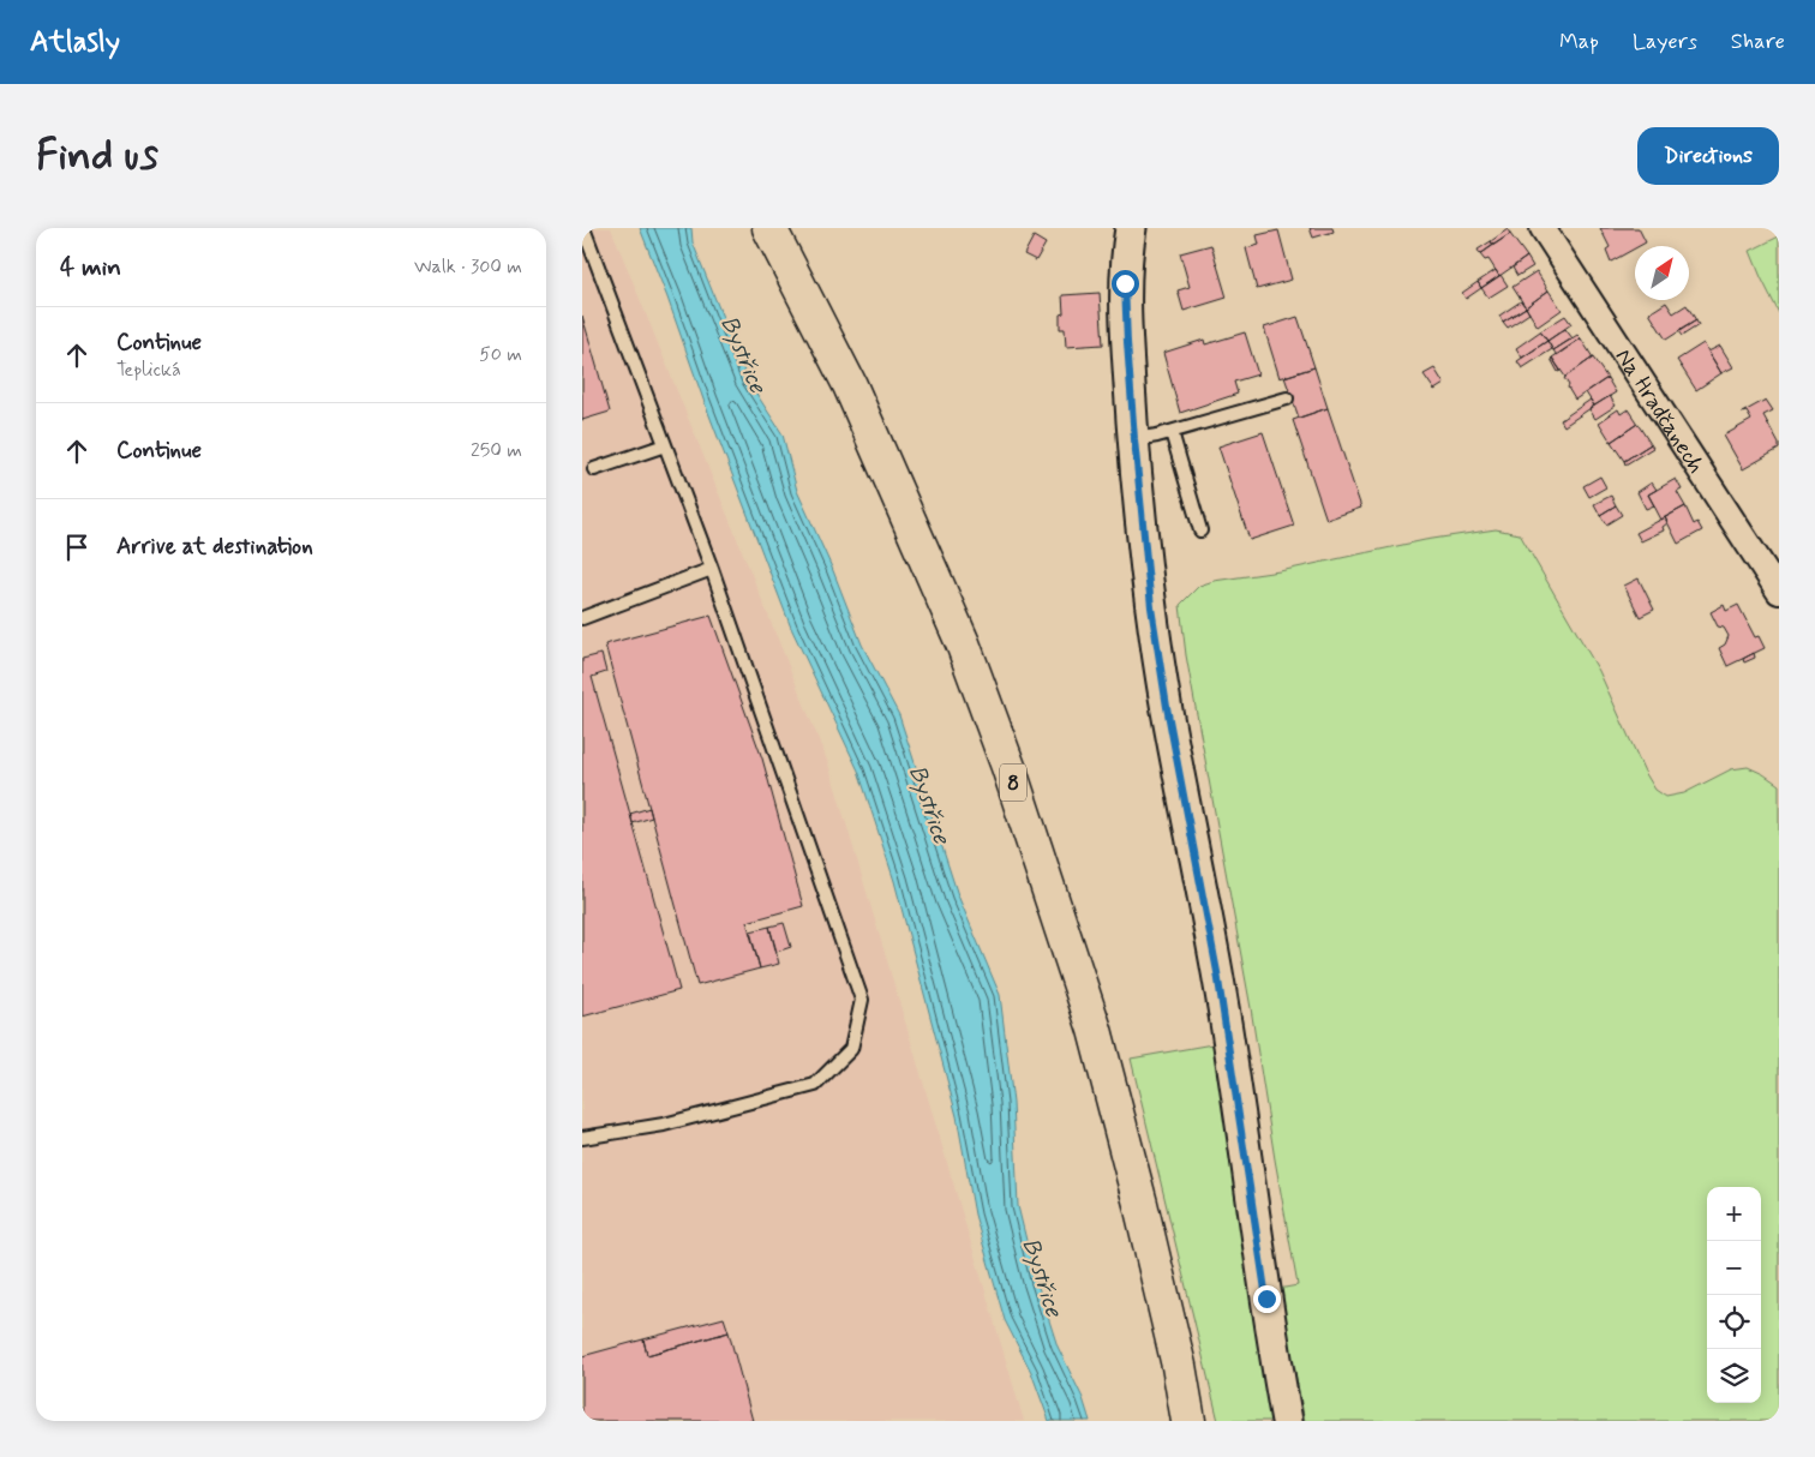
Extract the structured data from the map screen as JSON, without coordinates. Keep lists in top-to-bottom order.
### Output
{
  "streets": {
    "main road": ["8"],
    "street": ["Na Hradčanech"]
  },
  "water": ["Bystřice"],
  "north": "top right",
  "page": {
    "header": "Atlasly",
    "nav": ["Map", "Layers", "Share"],
    "buttons": "Directions",
    "title": "Find us",
    "heading": ["4 min", "Walk · 300 m"],
    "list": [
      ["Continue", "Teplická", "50 m"],
      ["Continue", "250 m"],
      "Arrive at destination"
    ],
    "map_buttons": ["+", "−"]
  }
}
